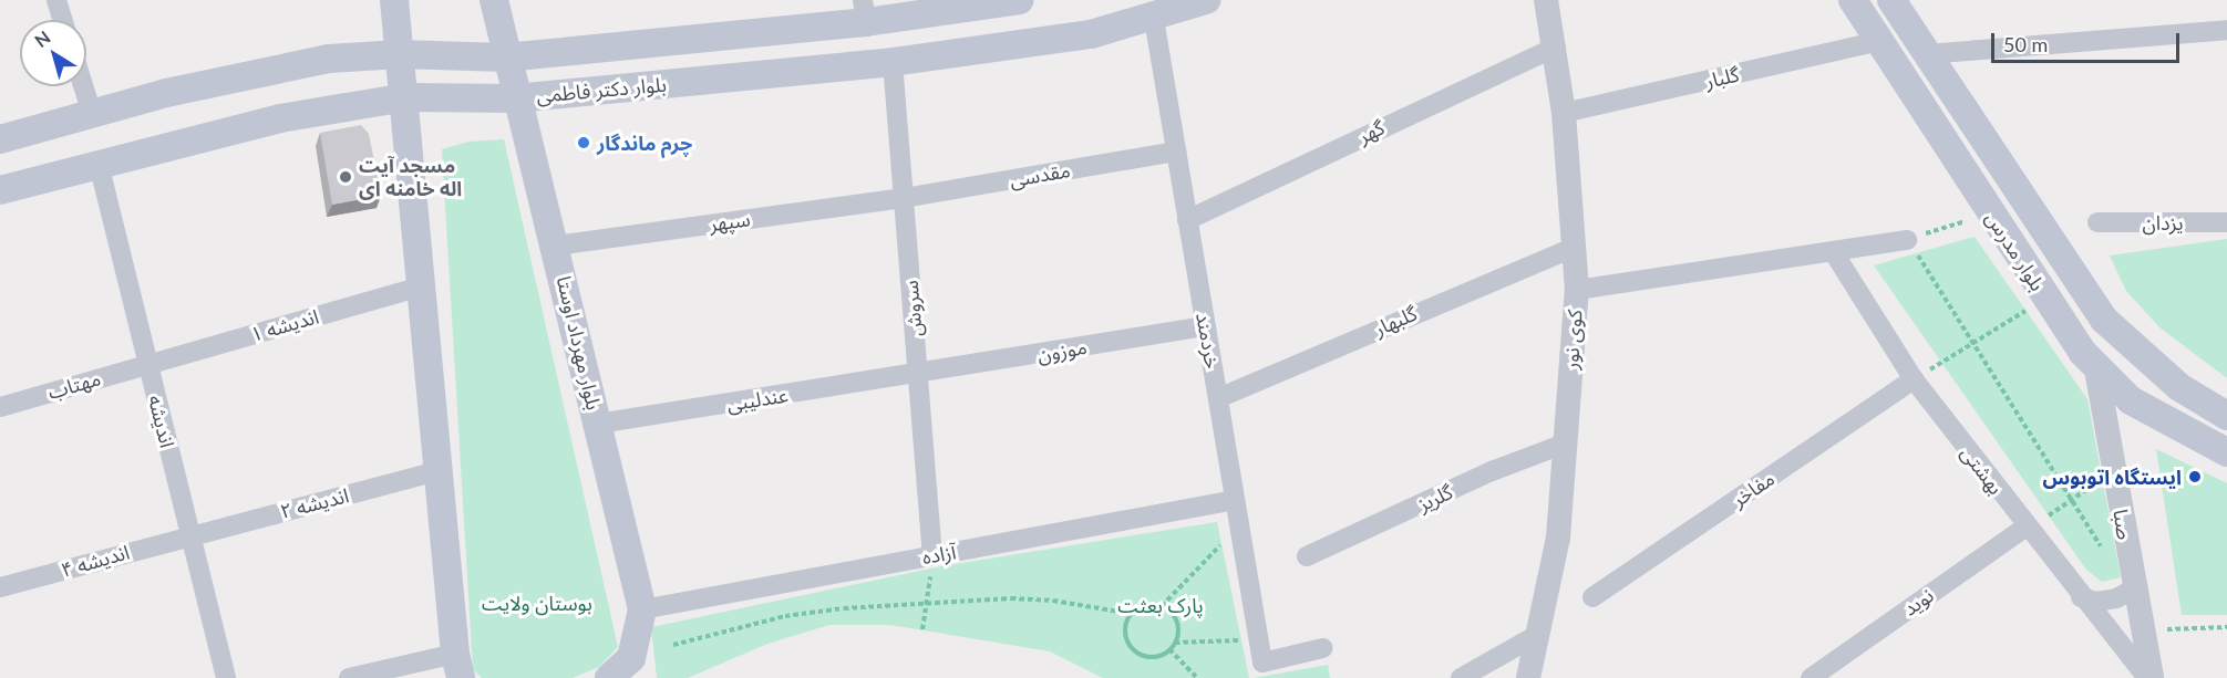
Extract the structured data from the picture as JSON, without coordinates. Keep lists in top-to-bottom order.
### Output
{
  "streets": {
    "main road": ["بلوار دکتر فاطمی", "بلوار مدرس", "بلوار مهرداد اوستا"],
    "street": [
      "گلبار",
      "گهر",
      "مقدسی",
      "سپهر",
      "یزدان",
      "سروش",
      "گلبهار",
      "اندیشه ۱",
      "کوی نور",
      "خردمند",
      "موزون",
      "مهتاب",
      "عندلیبی",
      "اندیشه",
      "بهشتی",
      "مفاخر",
      "گلریز",
      "اندیشه ۲",
      "صبا",
      "آزاده",
      "اندیشه ۴",
      "نوید"
    ]
  },
  "crossings": [
    ["گلبار", "بلوار مدرس"],
    ["گلبار", "کوی نور"],
    ["بلوار دکتر فاطمی", "سروش"],
    ["بلوار دکتر فاطمی", "خردمند"],
    ["بلوار دکتر فاطمی", "بلوار مهرداد اوستا"],
    ["بلوار دکتر فاطمی", "اندیشه"],
    ["گهر", "کوی نور"],
    ["گهر", "خردمند"],
    ["مقدسی", "سپهر"],
    ["مقدسی", "سروش"],
    ["مقدسی", "خردمند"],
    ["سپهر", "سروش"],
    ["سپهر", "بلوار مهرداد اوستا"],
    ["بلوار مدرس", "صبا"],
    ["سروش", "موزون"],
    ["سروش", "عندلیبی"],
    ["سروش", "آزاده"],
    ["گلبهار", "کوی نور"],
    ["گلبهار", "خردمند"],
    ["اندیشه ۱", "مهتاب"],
    ["اندیشه ۱", "اندیشه"],
    ["کوی نور", "گلریز"],
    ["خردمند", "موزون"],
    ["خردمند", "آزاده"],
    ["بلوار مهرداد اوستا", "عندلیبی"],
    ["بلوار مهرداد اوستا", "آزاده"],
    ["موزون", "عندلیبی"],
    ["مهتاب", "اندیشه"],
    ["اندیشه", "اندیشه ۲"],
    ["اندیشه", "اندیشه ۴"],
    ["بهشتی", "مفاخر"],
    ["بهشتی", "صبا"],
    ["بهشتی", "نوید"],
    ["اندیشه ۲", "اندیشه ۴"]
  ],
  "parks": ["بوستان ولایت", "پارک بعثت"],
  "places": ["چرم ماندگار", "مسجد آیت اله خامنه ای", "ایستگاه اتوبوس"],
  "scale_bar": "50 m",
  "north": "top left"
}
